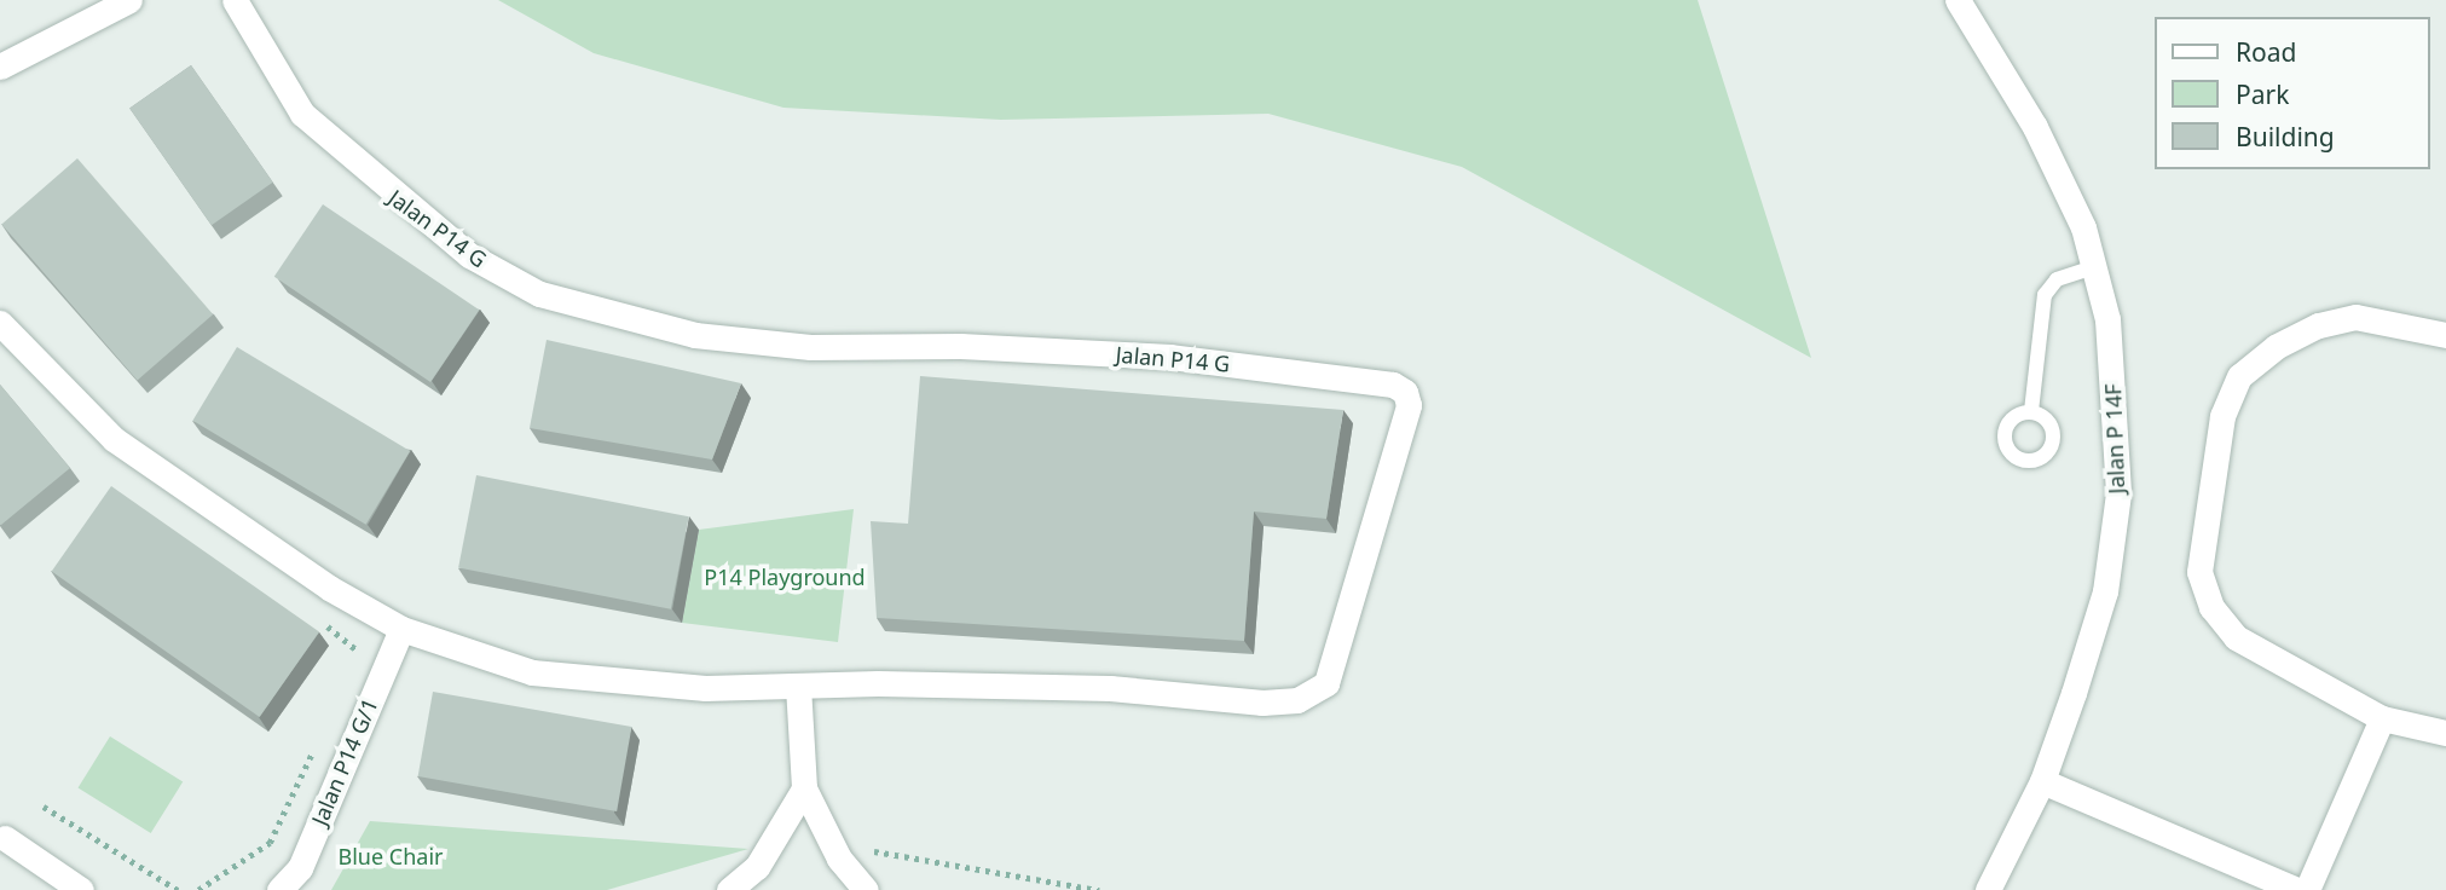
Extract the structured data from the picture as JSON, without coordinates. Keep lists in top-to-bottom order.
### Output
{
  "streets": {
    "street": ["Jalan P14 G", "Jalan P 14F", "Jalan P14 G/1"]
  },
  "crossings": [
    ["Jalan P14 G", "Jalan P14 G/1"]
  ],
  "parks": ["P14 Playground", "Blue Chair"],
  "legend": ["Road", "Park", "Building"]
}
